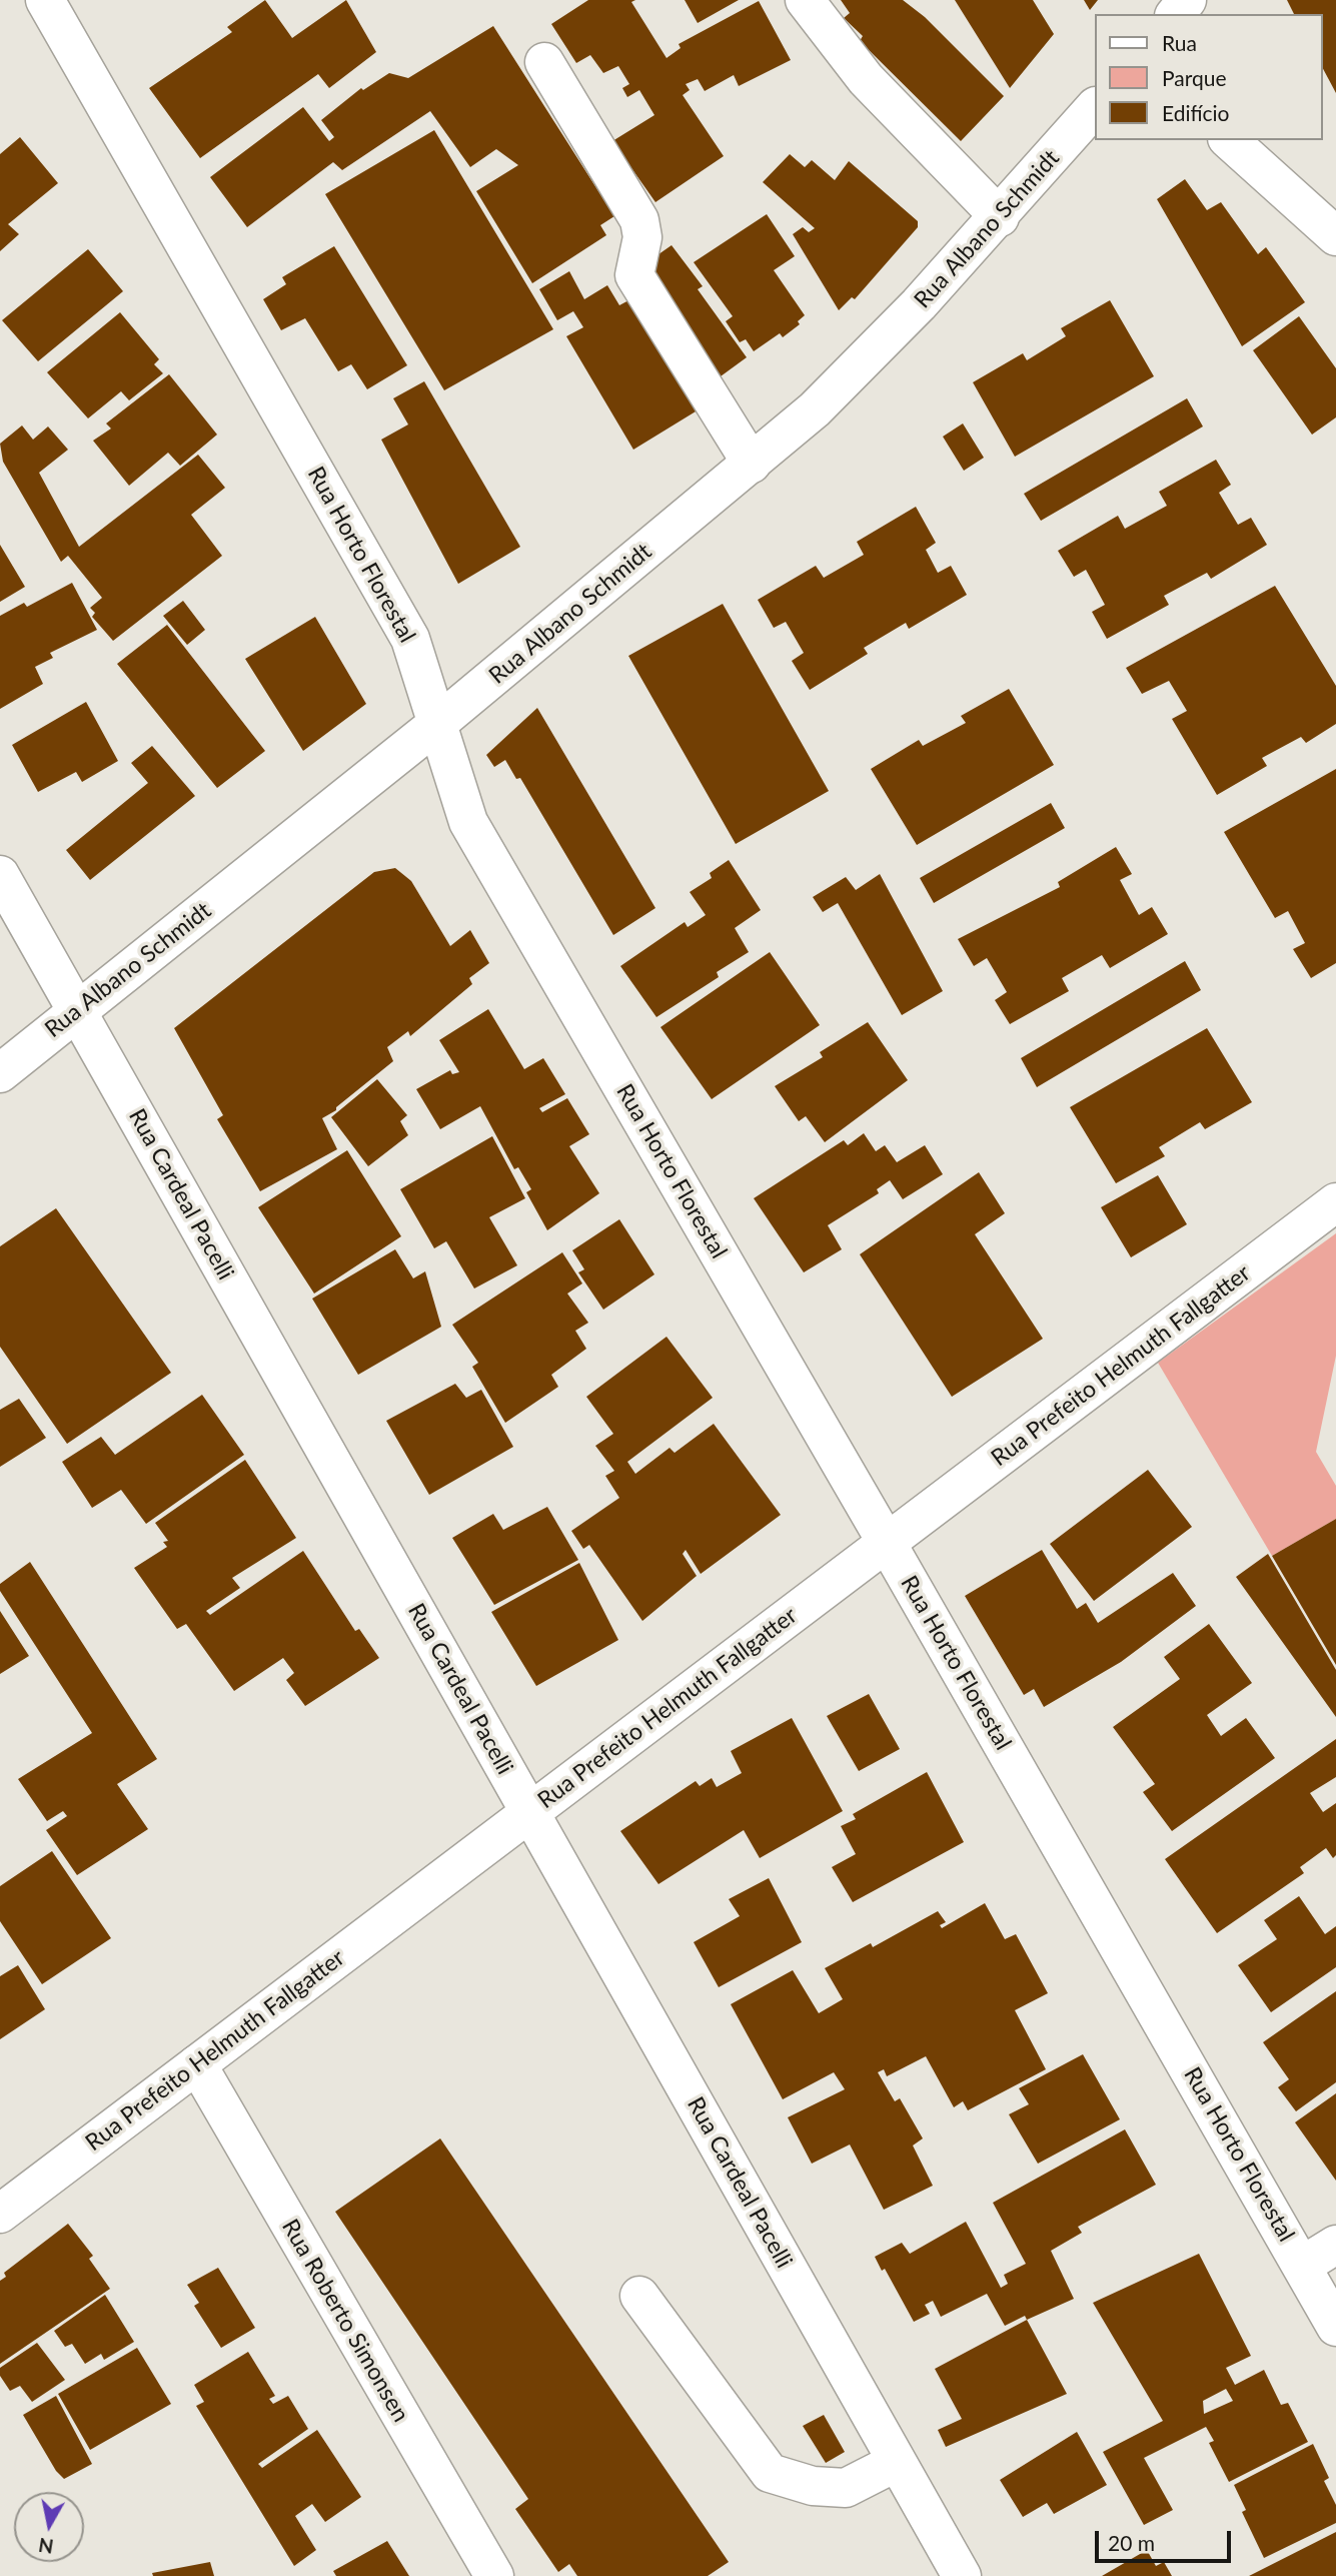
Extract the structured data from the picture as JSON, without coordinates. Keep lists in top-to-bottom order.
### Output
{
  "streets": {
    "street": [
      "Rua Albano Schmidt",
      "Rua Horto Florestal",
      "Rua Cardeal Pacelli",
      "Rua Prefeito Helmuth Fallgatter",
      "Rua Roberto Simonsen"
    ]
  },
  "crossings": [
    ["Rua Albano Schmidt", "Rua Horto Florestal"],
    ["Rua Albano Schmidt", "Rua Cardeal Pacelli"],
    ["Rua Horto Florestal", "Rua Prefeito Helmuth Fallgatter"],
    ["Rua Cardeal Pacelli", "Rua Prefeito Helmuth Fallgatter"],
    ["Rua Prefeito Helmuth Fallgatter", "Rua Roberto Simonsen"]
  ],
  "legend": ["Rua", "Parque", "Edifício"],
  "scale_bar": "20 m",
  "north": "bottom"
}
